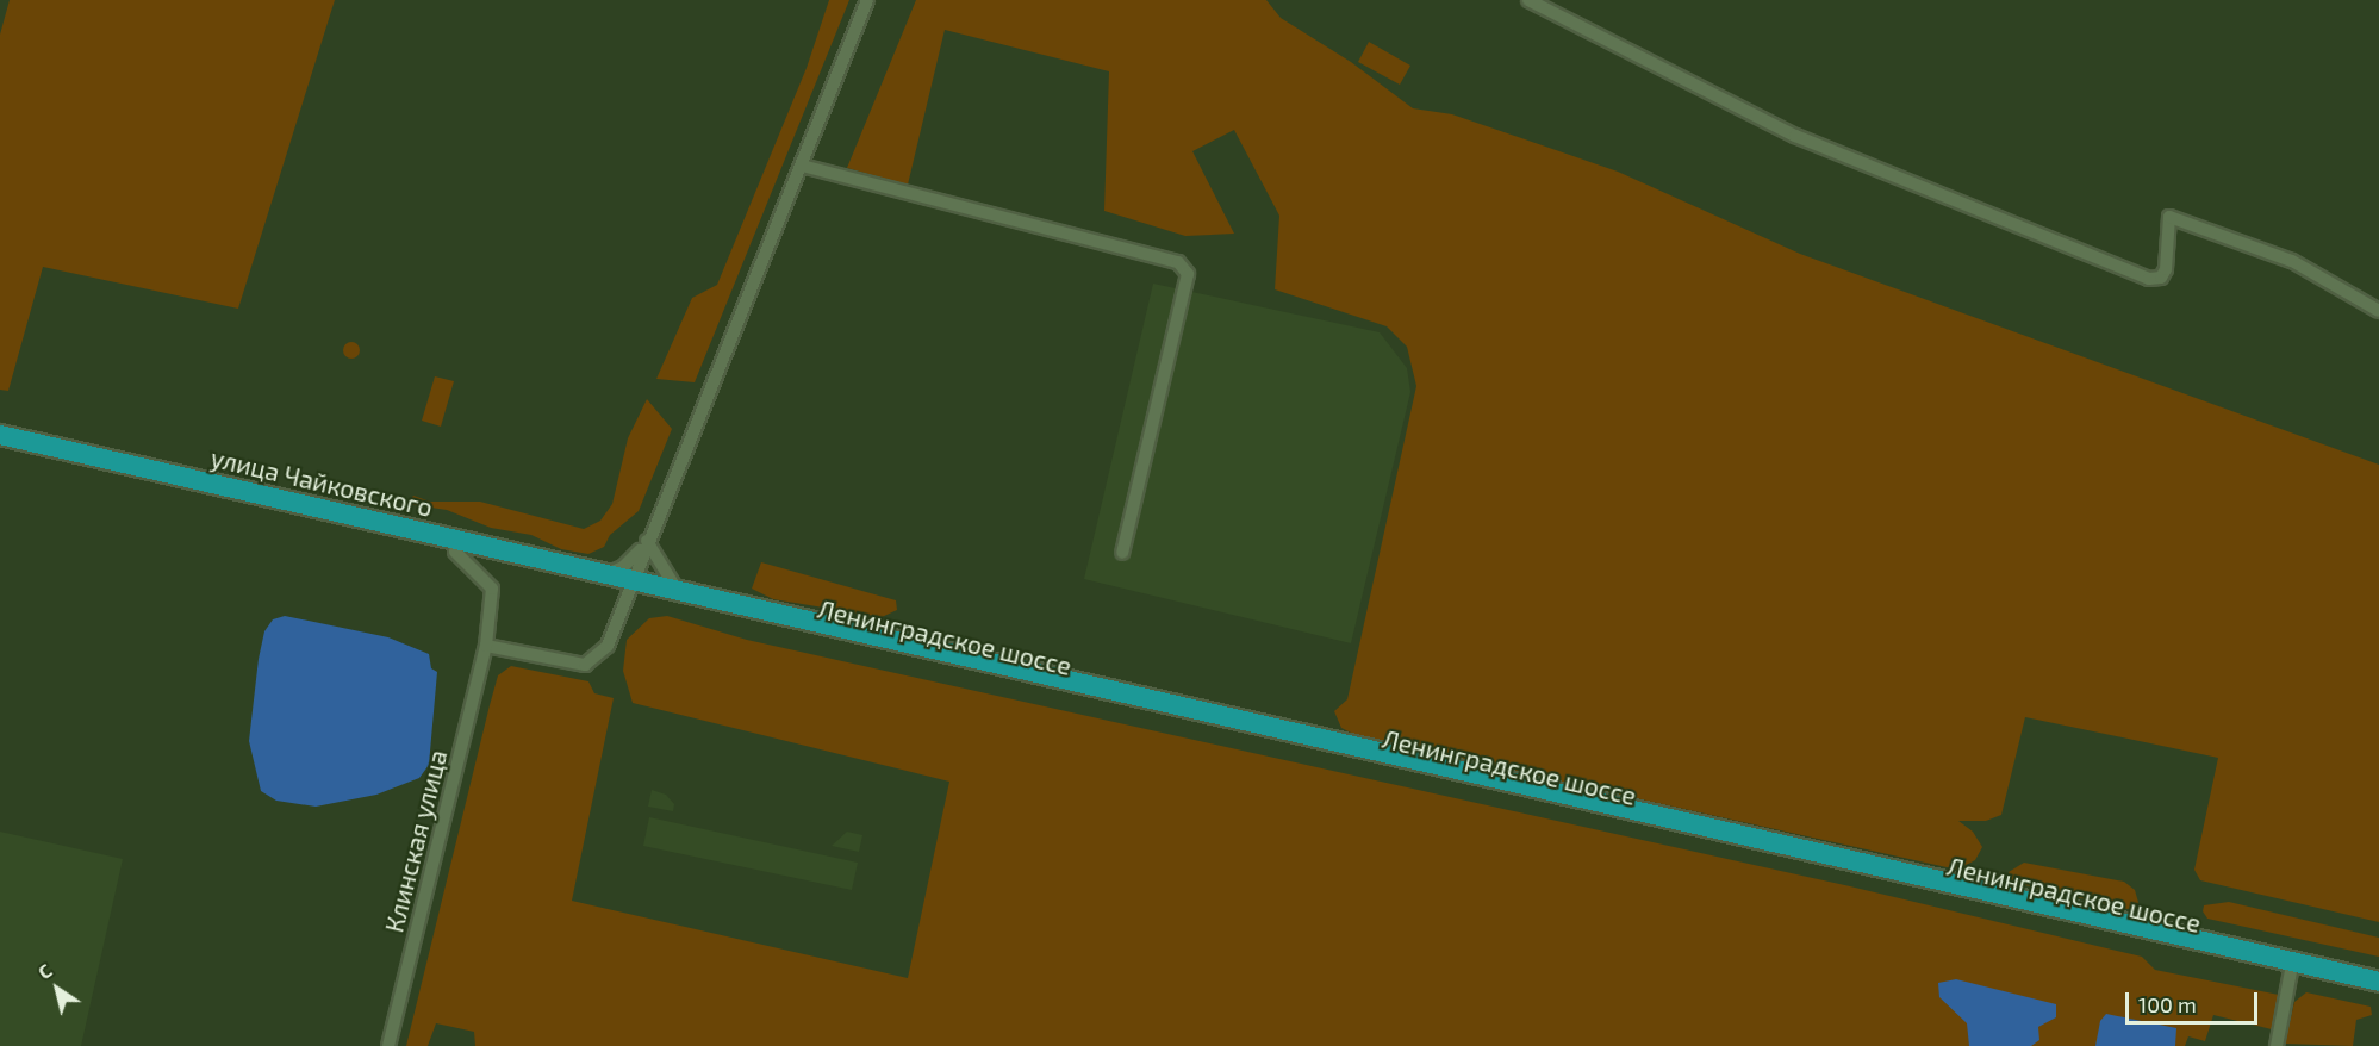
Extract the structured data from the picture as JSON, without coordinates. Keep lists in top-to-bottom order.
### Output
{
  "streets": {
    "highway": ["улица Чайковского", "Ленинградское шоссе"],
    "street": ["Клинская улица"]
  },
  "crossings": [
    ["улица Чайковского", "Ленинградское шоссе"],
    ["улица Чайковского", "Клинская улица"]
  ],
  "scale_bar": "100 m",
  "north": "top left"
}
